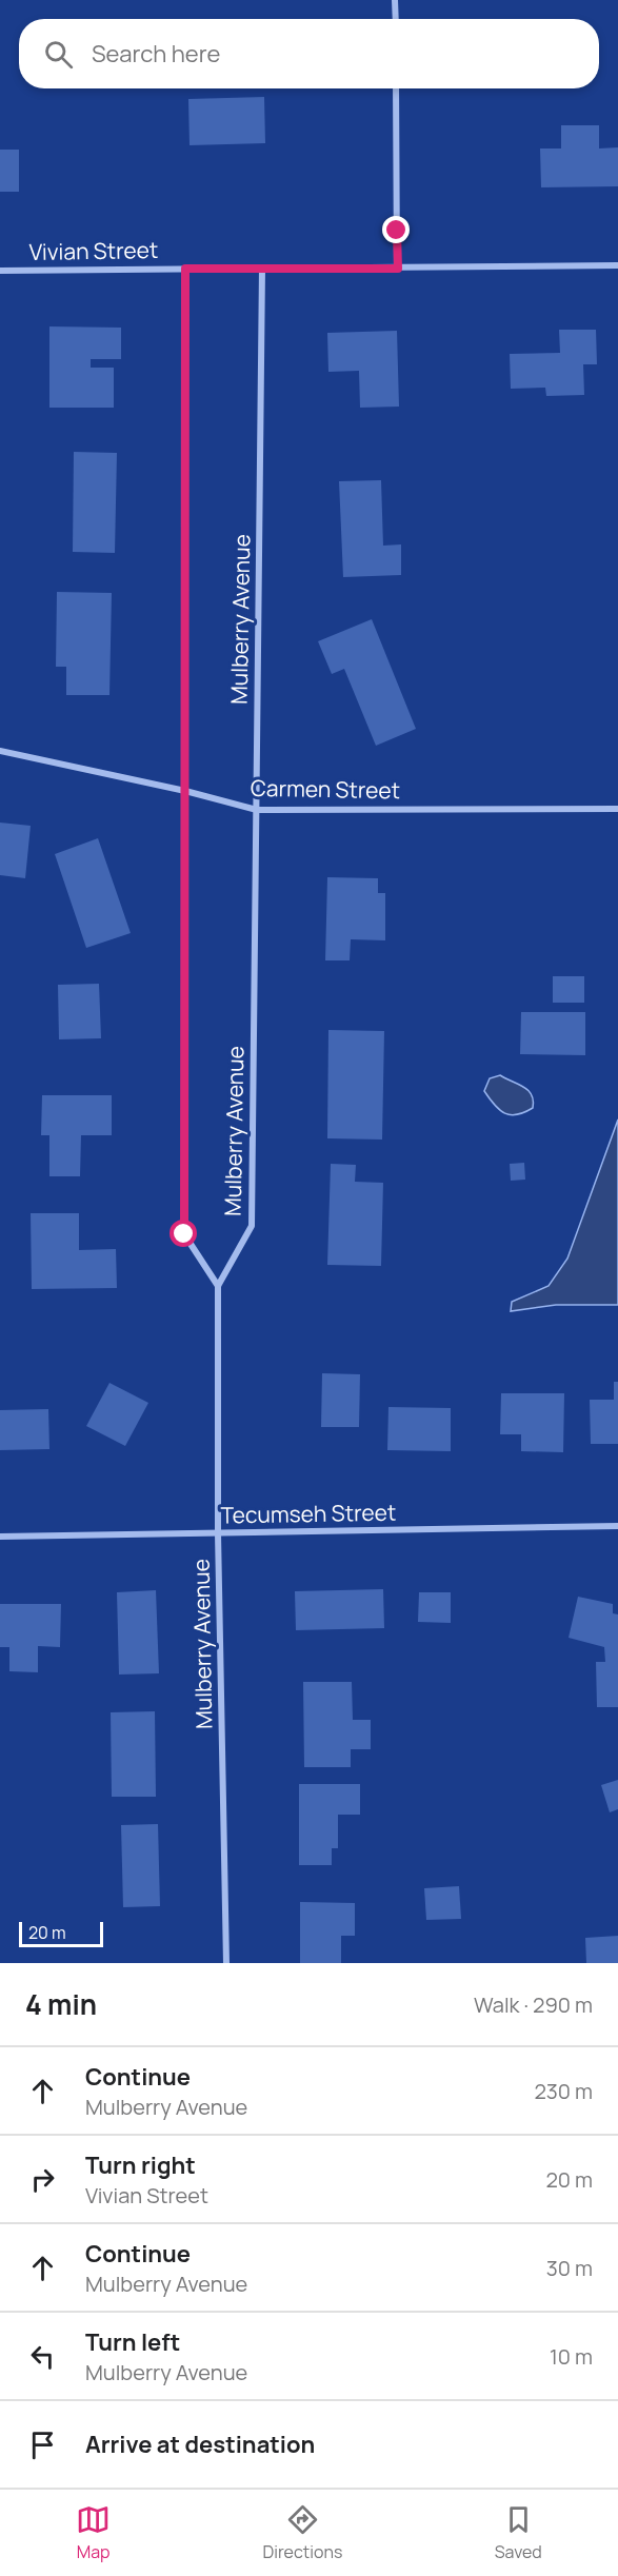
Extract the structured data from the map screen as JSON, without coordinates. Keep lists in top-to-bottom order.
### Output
{
  "streets": {
    "street": [
      "Vivian Street",
      "Mulberry Avenue",
      "Carmen Street",
      "Tecumseh Street"
    ]
  },
  "crossings": [
    ["Vivian Street", "Mulberry Avenue"],
    ["Mulberry Avenue", "Carmen Street"],
    ["Mulberry Avenue", "Tecumseh Street"]
  ],
  "scale_bar": "20 m",
  "page": {
    "search": "Search here",
    "scale": "20 m",
    "heading": ["4 min", "Walk · 290 m"],
    "list": [
      ["Continue", "Mulberry Avenue", "230 m"],
      ["Turn right", "Vivian Street", "20 m"],
      ["Continue", "Mulberry Avenue", "30 m"],
      ["Turn left", "Mulberry Avenue", "10 m"],
      "Arrive at destination"
    ],
    "nav": ["Map", "Directions", "Saved"]
  }
}
